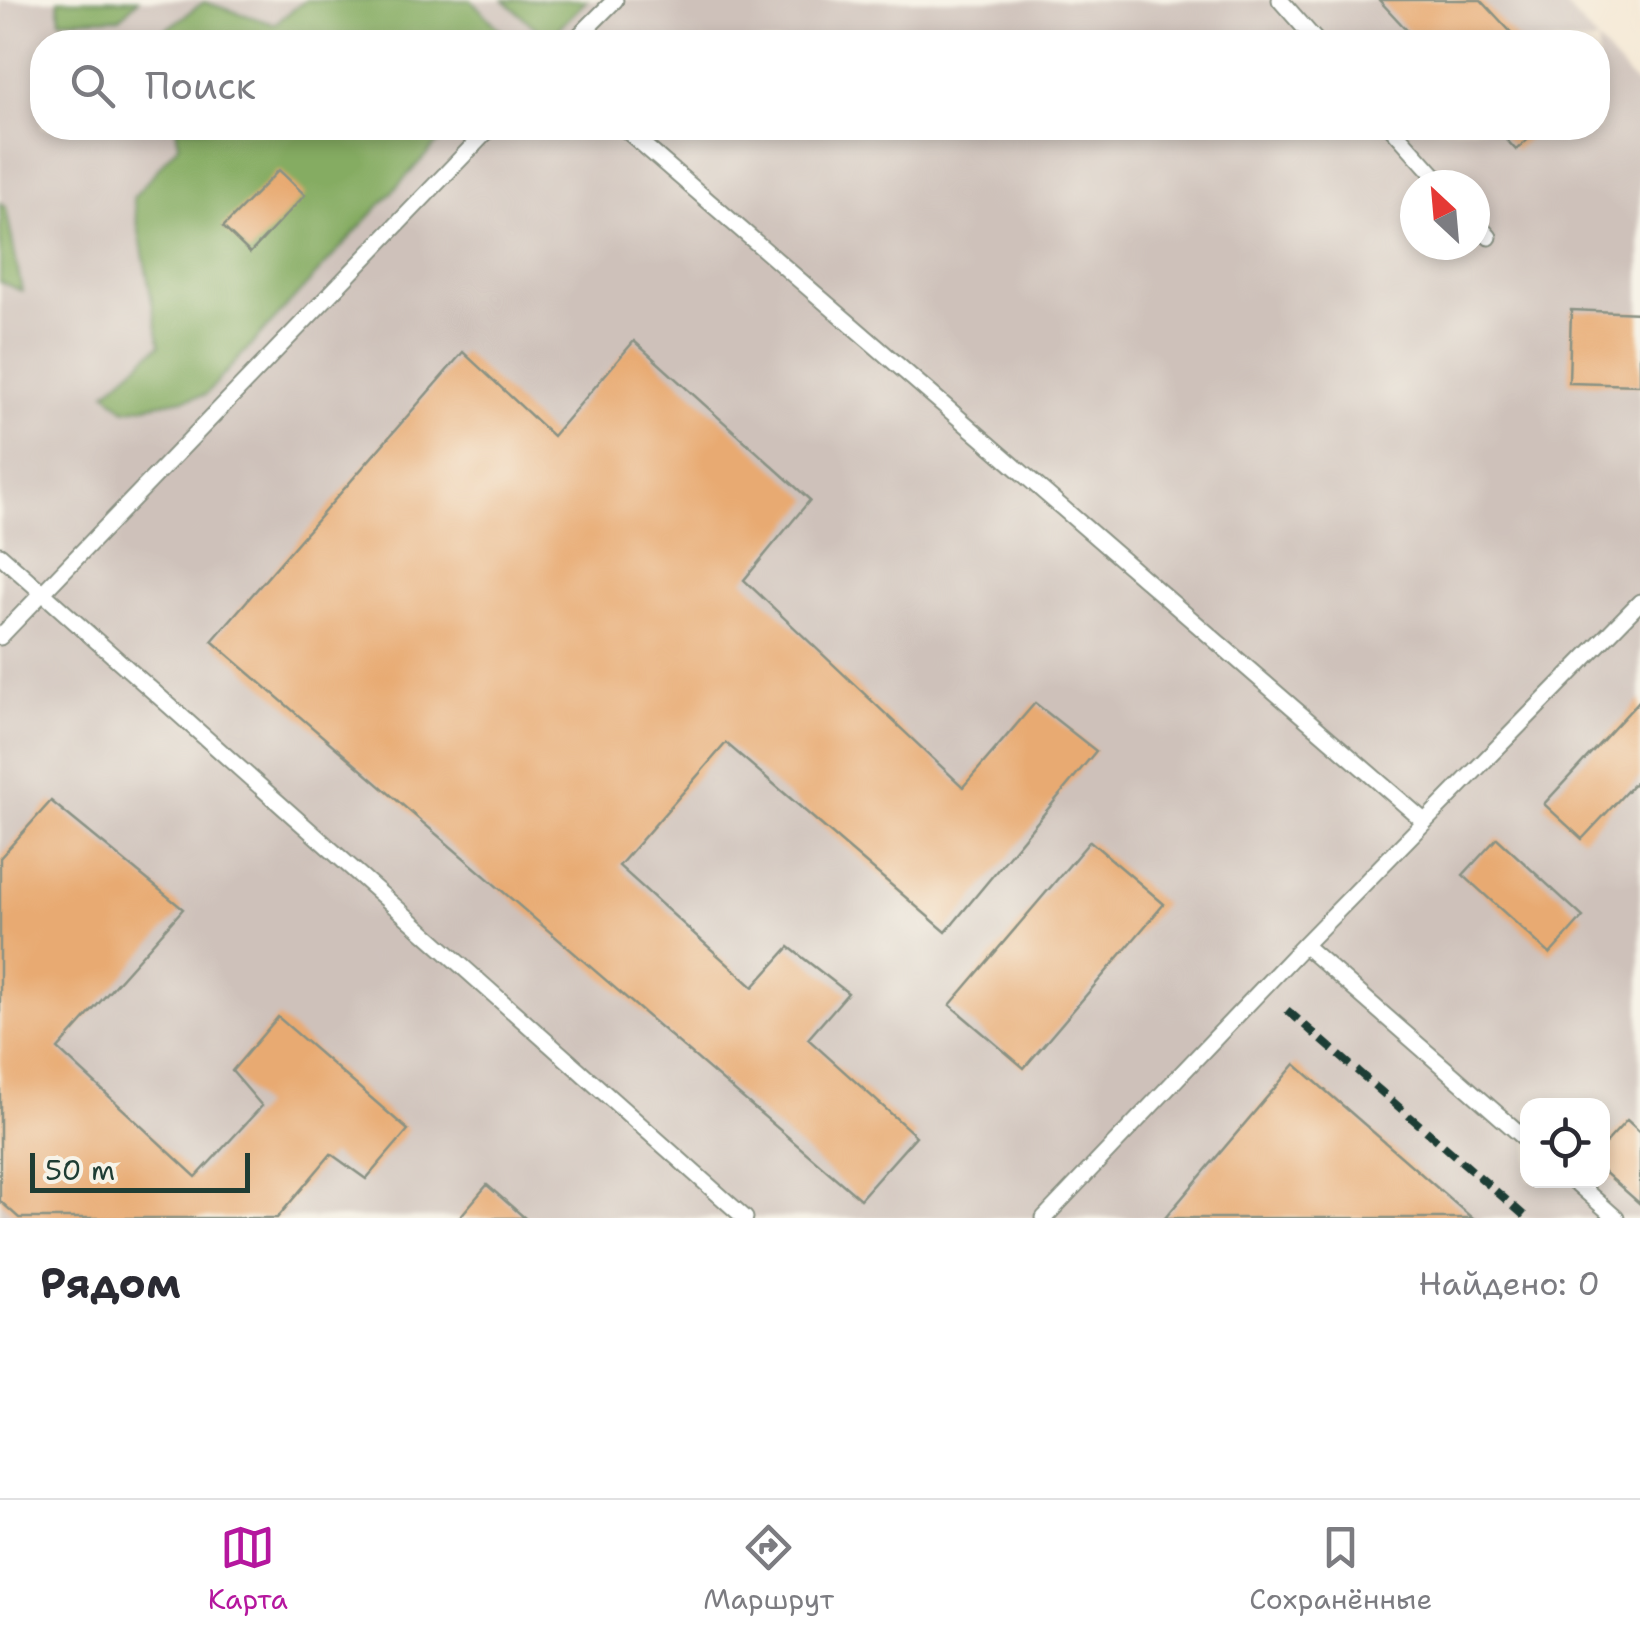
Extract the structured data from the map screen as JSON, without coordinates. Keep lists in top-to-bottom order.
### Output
{
  "scale_bar": "50 m",
  "north": "top left",
  "page": {
    "search": "Поиск",
    "scale": "50 m",
    "heading": ["Рядом", "Найдено: 0"],
    "nav": ["Карта", "Маршрут", "Сохранённые"]
  }
}
